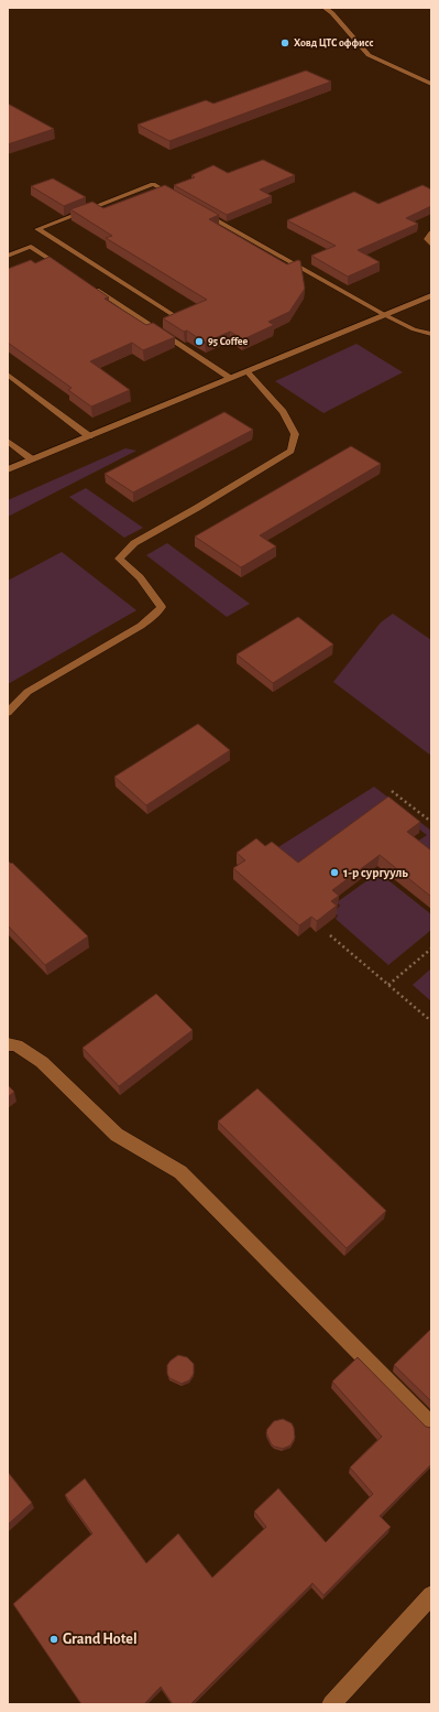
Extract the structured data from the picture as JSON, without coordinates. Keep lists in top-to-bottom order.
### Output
{
  "places": [
    "Ховд ЦТС оффисс",
    "95 Coffee",
    "1-р сургууль",
    "Grand Hotel"
  ]
}
